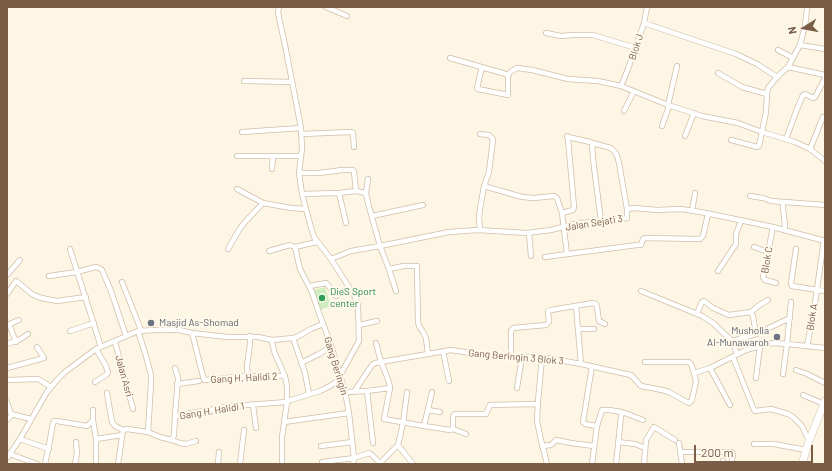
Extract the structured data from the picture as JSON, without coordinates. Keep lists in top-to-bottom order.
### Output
{
  "streets": {
    "street": [
      "Blok J",
      "Jalan Sejati 3",
      "Blok C",
      "Blok A",
      "Gang Beringin 3 Blok 3",
      "Gang Beringin",
      "Jalan Asri",
      "Gang H. Halidi 2",
      "Gang H. Halidi 1"
    ]
  },
  "crossings": [
    ["Jalan Sejati 3", "Blok C"],
    ["Jalan Sejati 3", "Blok A"],
    ["Gang Beringin", "Gang H. Halidi 1"]
  ],
  "places": ["DieS Sport center", "Masjid As-Shomad", "Musholla Al-Munawaroh"],
  "scale_bar": "200 m",
  "north": "left"
}
